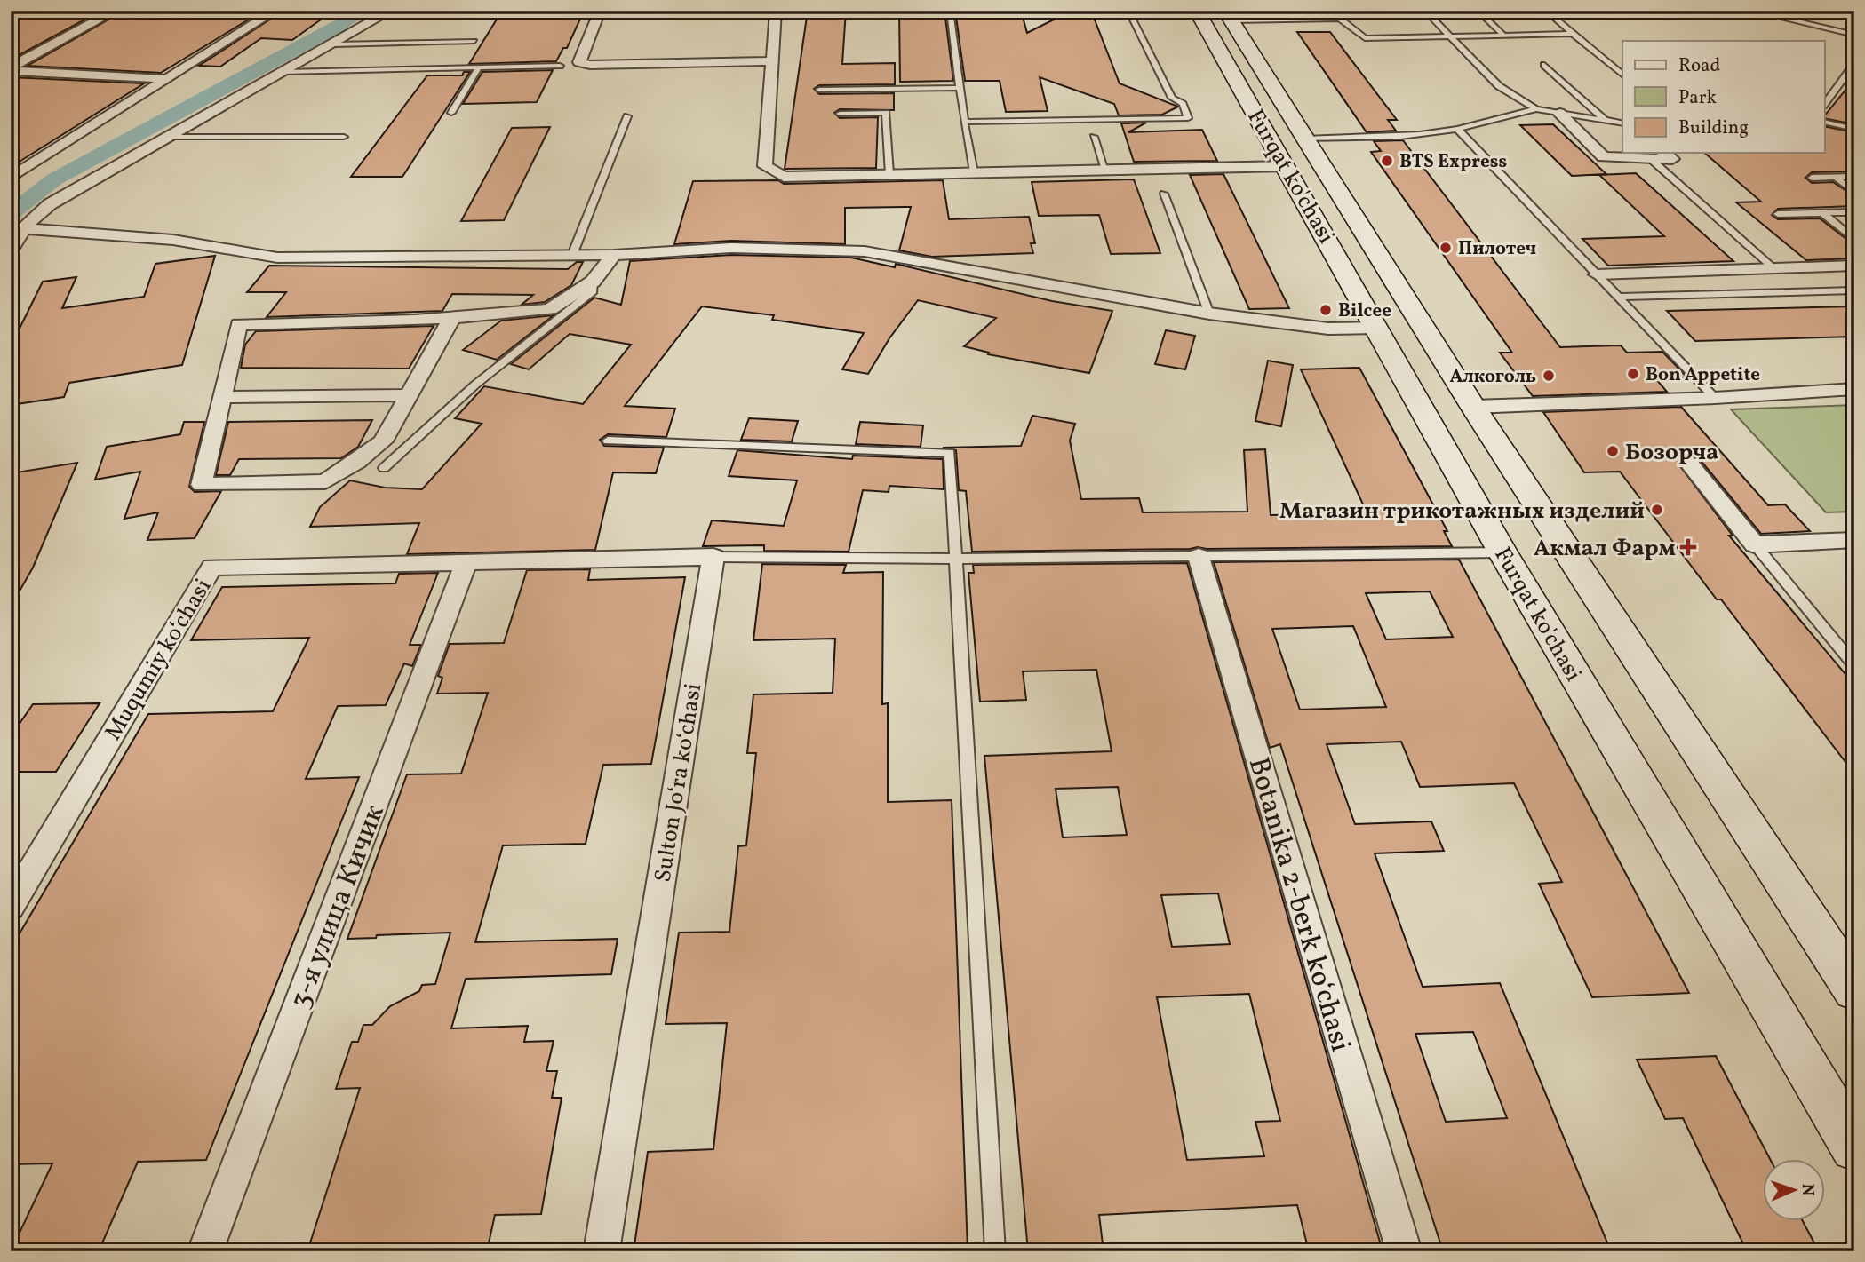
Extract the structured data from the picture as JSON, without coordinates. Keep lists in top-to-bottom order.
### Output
{
  "streets": {
    "main road": ["Furqat ko'chasi"],
    "street": [
      "Muqumiy koʻchasi",
      "Sulton Joʻra koʻchasi",
      "Botanika 2-berk koʻchasi",
      "3-я улица Кичик"
    ]
  },
  "crossings": [
    ["Muqumiy koʻchasi", "3-я улица Кичик"]
  ],
  "places": {
    "other": [
      "BTS Express",
      "Пилотеч",
      "Bilcee",
      "Bon Appetite",
      "Алкоголь",
      "Бозорча",
      "Магазин трикотажных изделий"
    ],
    "health": ["Акмал Фарм"]
  },
  "legend": ["Road", "Park", "Building"],
  "north": "right"
}
